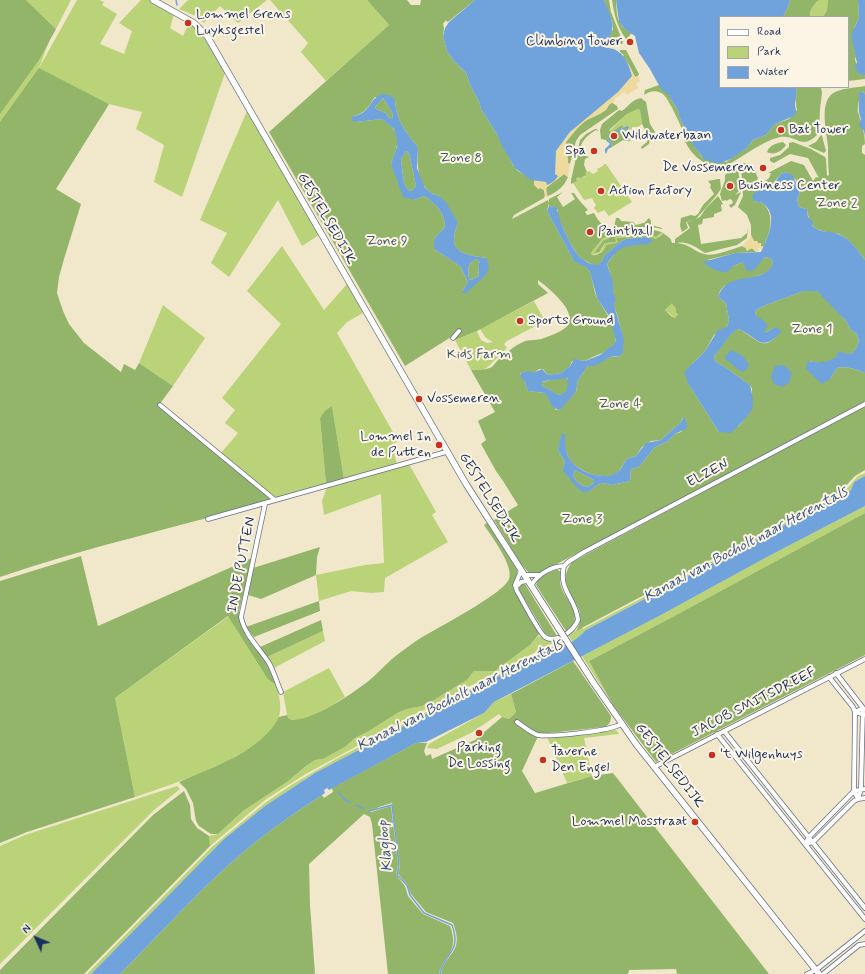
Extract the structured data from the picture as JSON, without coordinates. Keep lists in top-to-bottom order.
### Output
{
  "streets": {
    "main road": ["GESTELSEDIJK"],
    "street": ["ELZEN", "IN DE PUTTEN", "JACOB SMITSDREEF"]
  },
  "crossings": [
    ["GESTELSEDIJK", "ELZEN"],
    ["GESTELSEDIJK", "IN DE PUTTEN"],
    ["GESTELSEDIJK", "JACOB SMITSDREEF"]
  ],
  "water": ["Kanaal van Bocholt naar Herentals", "Klagloop"],
  "parks": [
    "Zone 8",
    "Zone 2",
    "Zone 9",
    "Zone 1",
    "Kids Farm",
    "Zone 4",
    "Zone 3"
  ],
  "places": [
    "Lommel Grens Luyksgestel",
    "Climbing Tower",
    "Bat Tower",
    "Wildwaterbaan",
    "Spa",
    "De Vossemeren",
    "Business Center",
    "Action Factory",
    "Paintball",
    "Sports Ground",
    "Vossemeren",
    "Lommel In de Putten",
    "Parking De Lossing",
    "'t Wilgenhuys",
    "Taverne Den Engel",
    "Lommel Mosstraat"
  ],
  "legend": ["Road", "Park", "Water"],
  "north": "top left"
}
